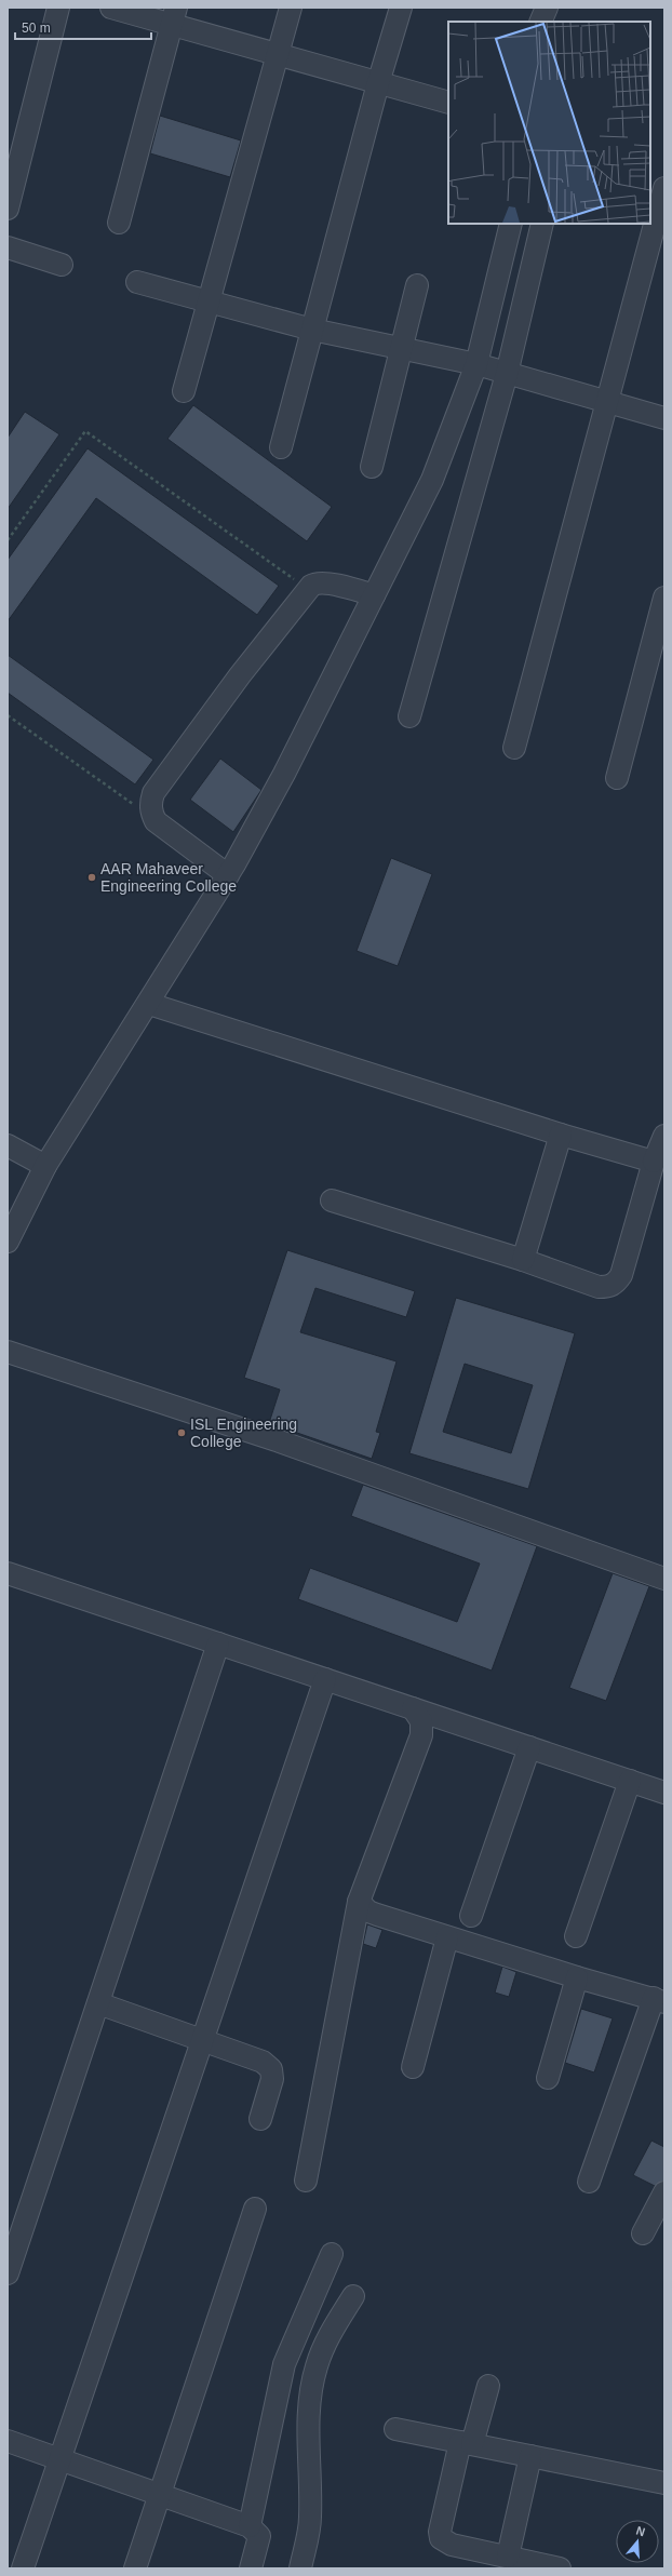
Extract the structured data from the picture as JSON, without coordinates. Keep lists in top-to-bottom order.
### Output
{
  "places": ["AAR Mahaveer Engineering College", "ISL Engineering College"],
  "scale_bar": "50 m",
  "north": "top"
}
